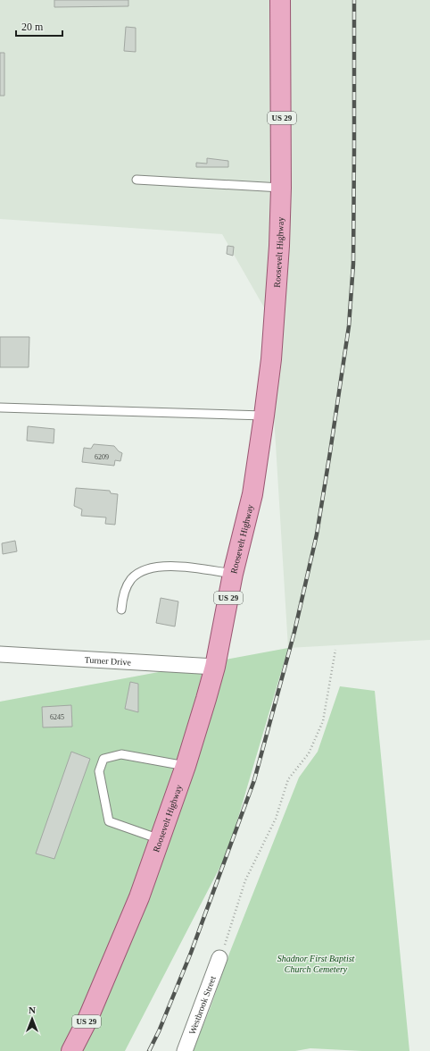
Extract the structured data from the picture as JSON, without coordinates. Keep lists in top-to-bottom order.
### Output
{
  "streets": {
    "main road": ["US 29", "Roosevelt Highway"],
    "street": ["Turner Drive", "Westbrook Street"]
  },
  "crossings": [
    ["Roosevelt Highway", "Turner Drive"]
  ],
  "parks": ["Shadnor First Baptist Church Cemetery"],
  "house_numbers": ["6209", "6245"],
  "scale_bar": "20 m",
  "north": "top"
}
